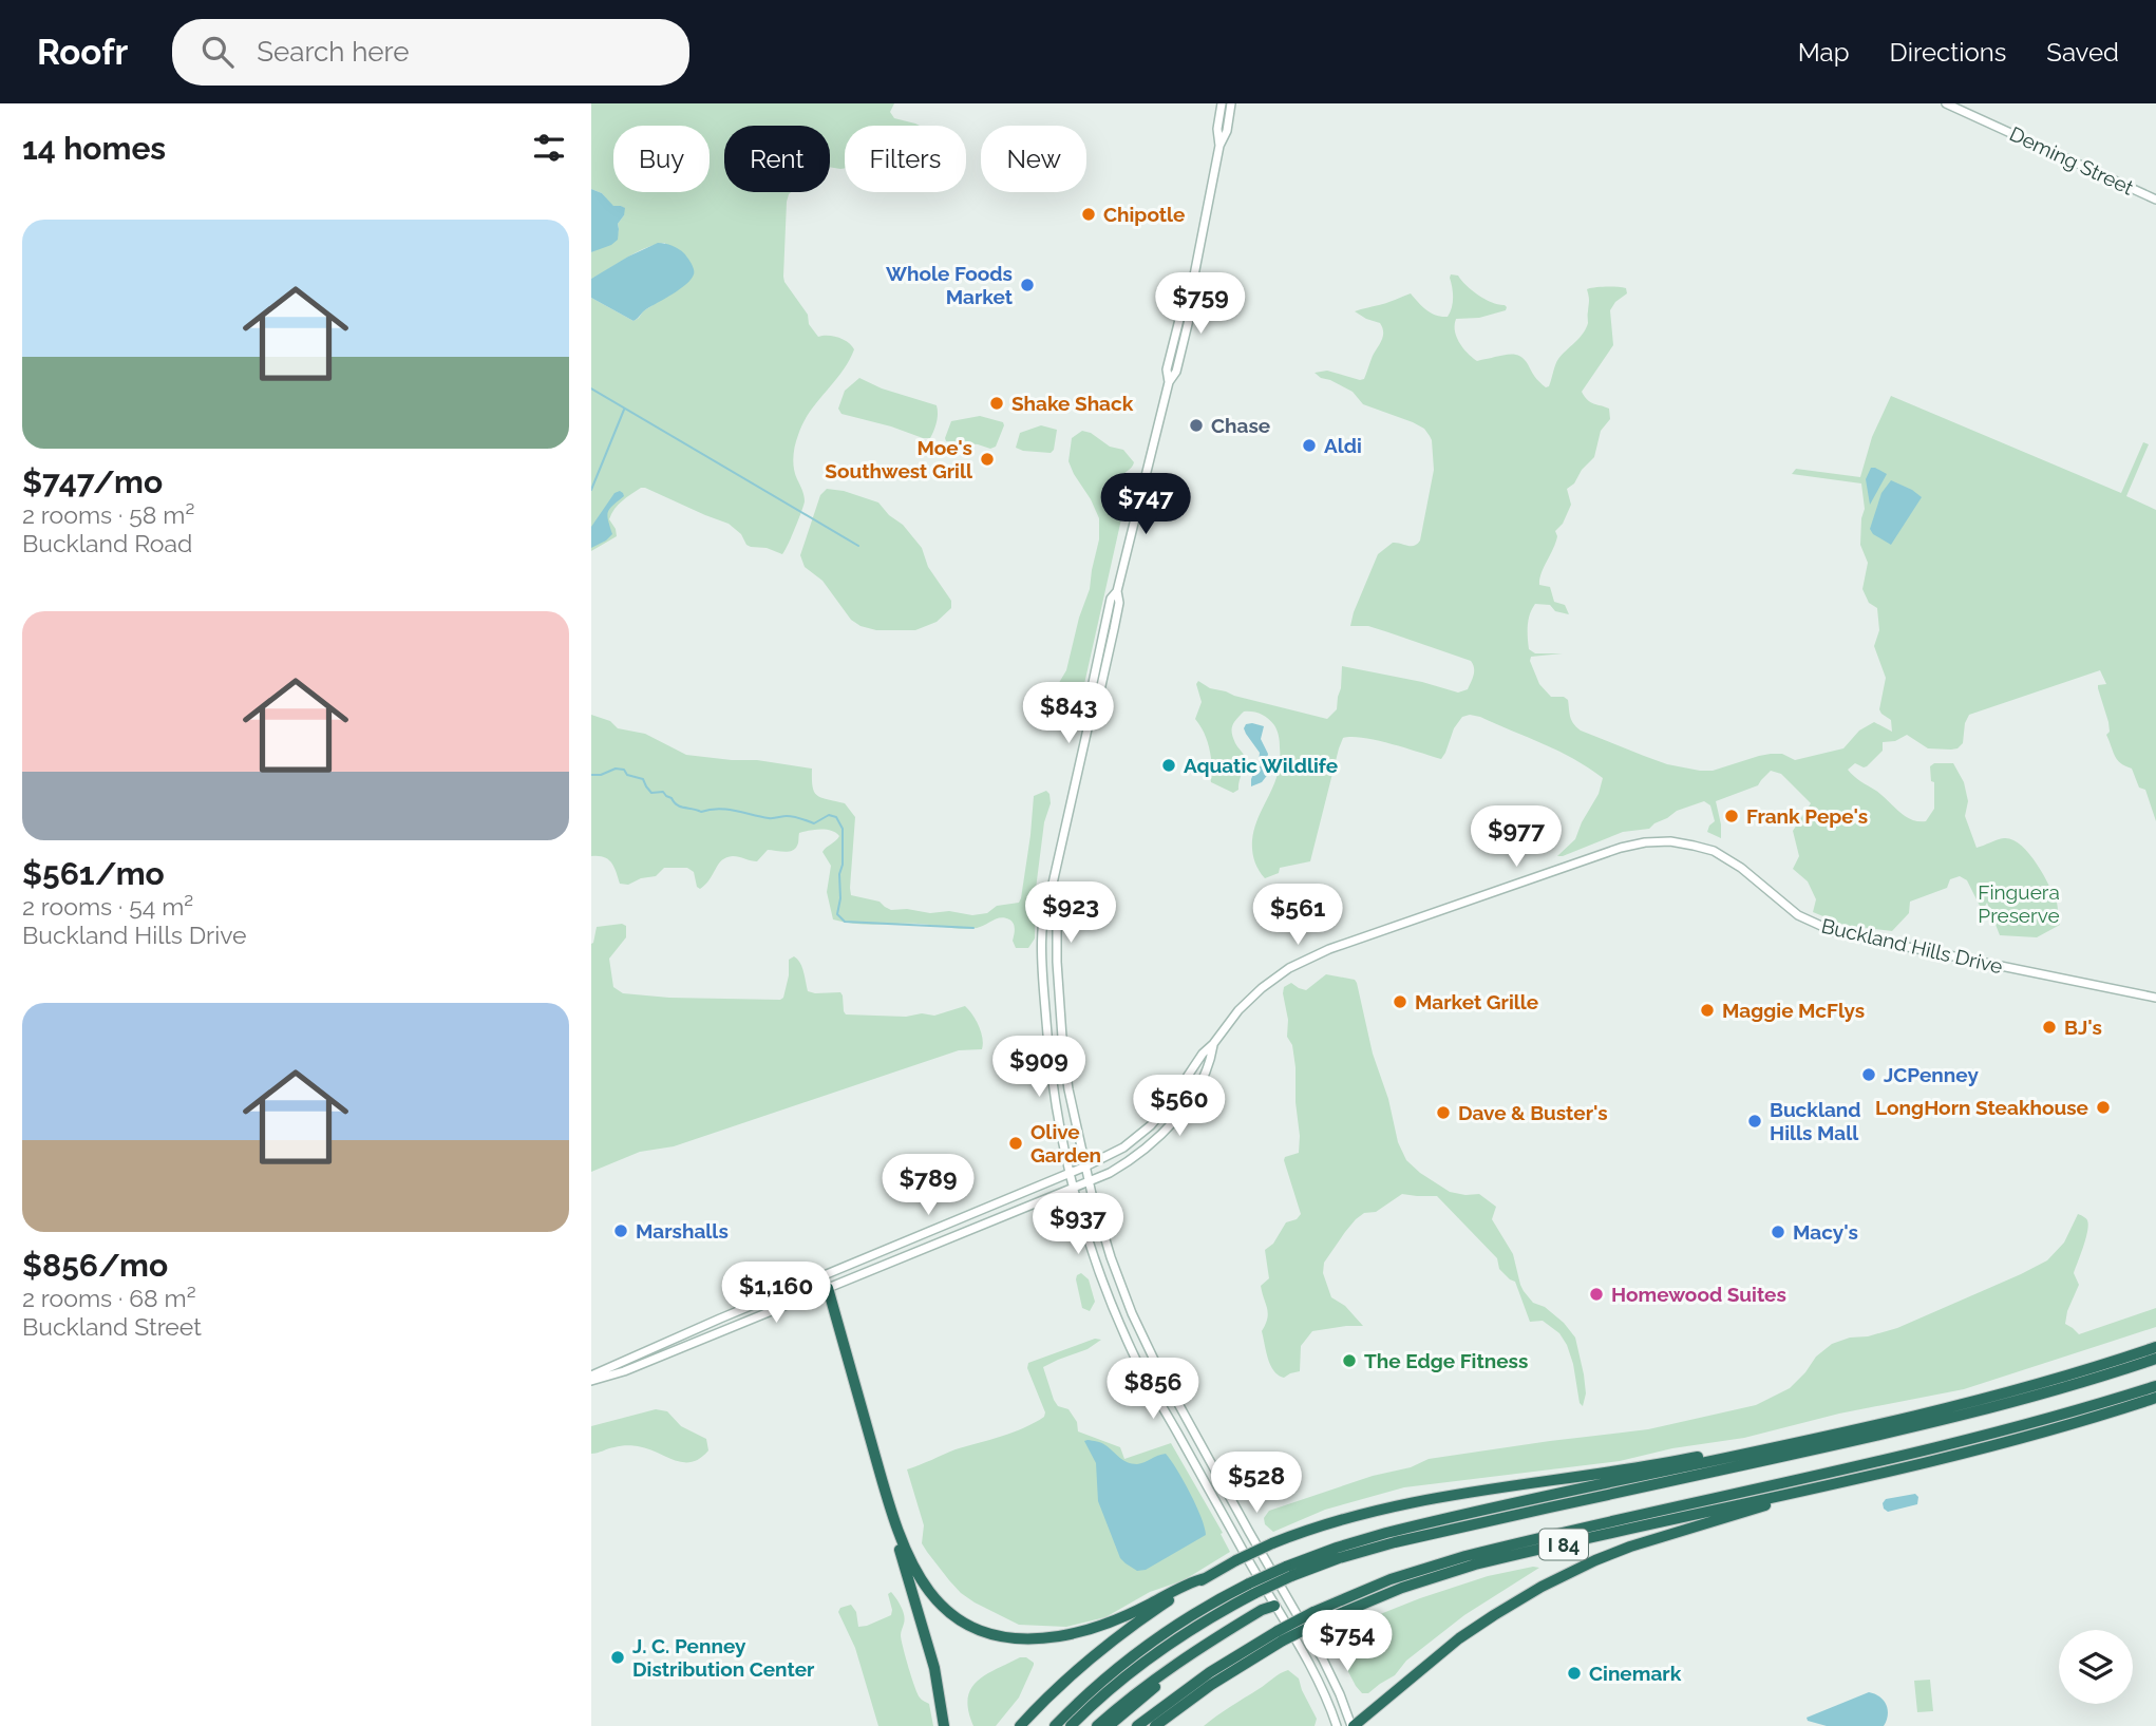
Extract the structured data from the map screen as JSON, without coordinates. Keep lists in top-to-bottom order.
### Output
{
  "streets": {
    "highway": ["I 84"],
    "main road": ["Deming Street", "Buckland Hills Drive"]
  },
  "parks": ["Finguera Preserve"],
  "places": [
    "Chipotle",
    "Whole Foods Market",
    "Shake Shack",
    "Chase",
    "Aldi",
    "Moe's Southwest Grill",
    "Aquatic Wildlife",
    "Frank Pepe's",
    "Market Grille",
    "Maggie McFlys",
    "BJ's",
    "JCPenney",
    "LongHorn Steakhouse",
    "Dave & Buster's",
    "Buckland Hills Mall",
    "Olive Garden",
    "Marshalls",
    "Macy's",
    "Homewood Suites",
    "The Edge Fitness",
    "J. C. Penney Distribution Center",
    "Cinemark"
  ],
  "page": {
    "header": "Roofr",
    "search": "Search here",
    "nav": ["Map", "Directions", "Saved"],
    "heading": "14 homes",
    "chip": [
      "Buy",
      "Rent",
      "Filters",
      "New"
    ],
    "list": [
      {
        "name": "$747/mo",
        "note": "2 rooms · 58 m² · Buckland Road"
      },
      {
        "name": "$561/mo",
        "note": "2 rooms · 54 m² · Buckland Hills Drive"
      },
      {
        "name": "$856/mo",
        "note": "2 rooms · 68 m² · Buckland Street"
      }
    ],
    "price": [
      "$759",
      "$747",
      "$843",
      "$977",
      "$923",
      "$561",
      "$909",
      "$560",
      "$789",
      "$937",
      "$1,160",
      "$856",
      "$528",
      "$754"
    ]
  }
}
